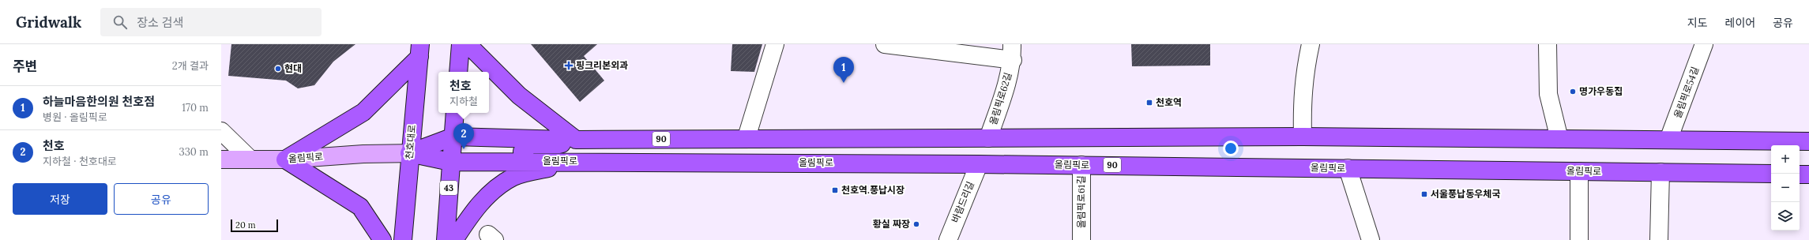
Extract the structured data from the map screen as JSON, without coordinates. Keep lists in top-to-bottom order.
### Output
{
  "streets": {
    "main road": [
      "90",
      "천호대로",
      "올림픽로",
      "43"
    ],
    "street": [
      "올림픽로54길",
      "올림픽로62길",
      "바람드리길",
      "올림픽로61길"
    ]
  },
  "crossings": [
    ["올림픽로54길", "올림픽로"],
    ["올림픽로62길", "올림픽로"],
    ["천호대로", "올림픽로"],
    ["올림픽로", "43"],
    ["올림픽로", "바람드리길"],
    ["올림픽로", "올림픽로61길"]
  ],
  "places": {
    "health": ["핑크리본외과"],
    "other": ["현대", "명가우동집", "황실 짜장"],
    "transit": ["천호역", "천호역.풍납시장", "서울풍납동우체국"]
  },
  "scale_bar": "20 m",
  "page": {
    "header": "Gridwalk",
    "search": "장소 검색",
    "nav": ["지도", "레이어", "공유"],
    "heading": ["주변", "2개 결과"],
    "pins": ["1", "2"],
    "popup": ["천호", "지하철"],
    "list": [
      {
        "mark": "1",
        "name": "하늘마음한의원 천호점",
        "note": "병원 · 올림픽로",
        "value": "170 m"
      },
      {
        "mark": "2",
        "name": "천호",
        "note": "지하철 · 천호대로",
        "value": "330 m"
      }
    ],
    "map_buttons": ["+", "−"],
    "buttons": ["저장", "공유"],
    "scale": "20 m"
  }
}
